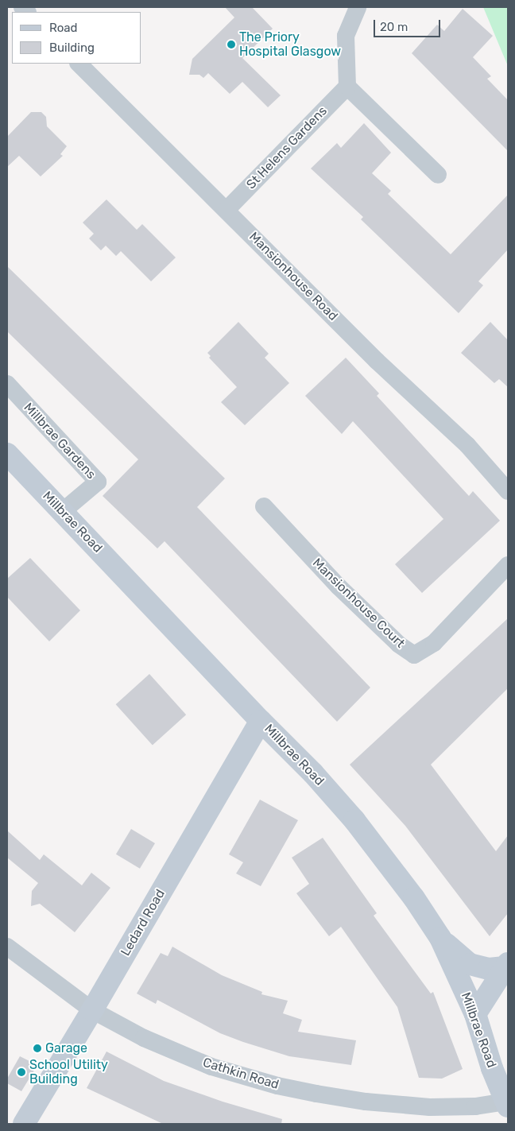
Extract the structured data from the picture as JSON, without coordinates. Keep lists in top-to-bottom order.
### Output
{
  "streets": {
    "street": [
      "St Helens Gardens",
      "Mansionhouse Road",
      "Millbrae Gardens",
      "Millbrae Road",
      "Mansionhouse Court",
      "Ledard Road",
      "Cathkin Road"
    ]
  },
  "crossings": [
    ["St Helens Gardens", "Mansionhouse Road"],
    ["Millbrae Gardens", "Millbrae Road"],
    ["Millbrae Road", "Ledard Road"],
    ["Millbrae Road", "Cathkin Road"],
    ["Ledard Road", "Cathkin Road"]
  ],
  "places": ["The Priory Hospital Glasgow", "Garage", "School Utility Building"],
  "legend": ["Road", "Building"],
  "scale_bar": "20 m"
}
